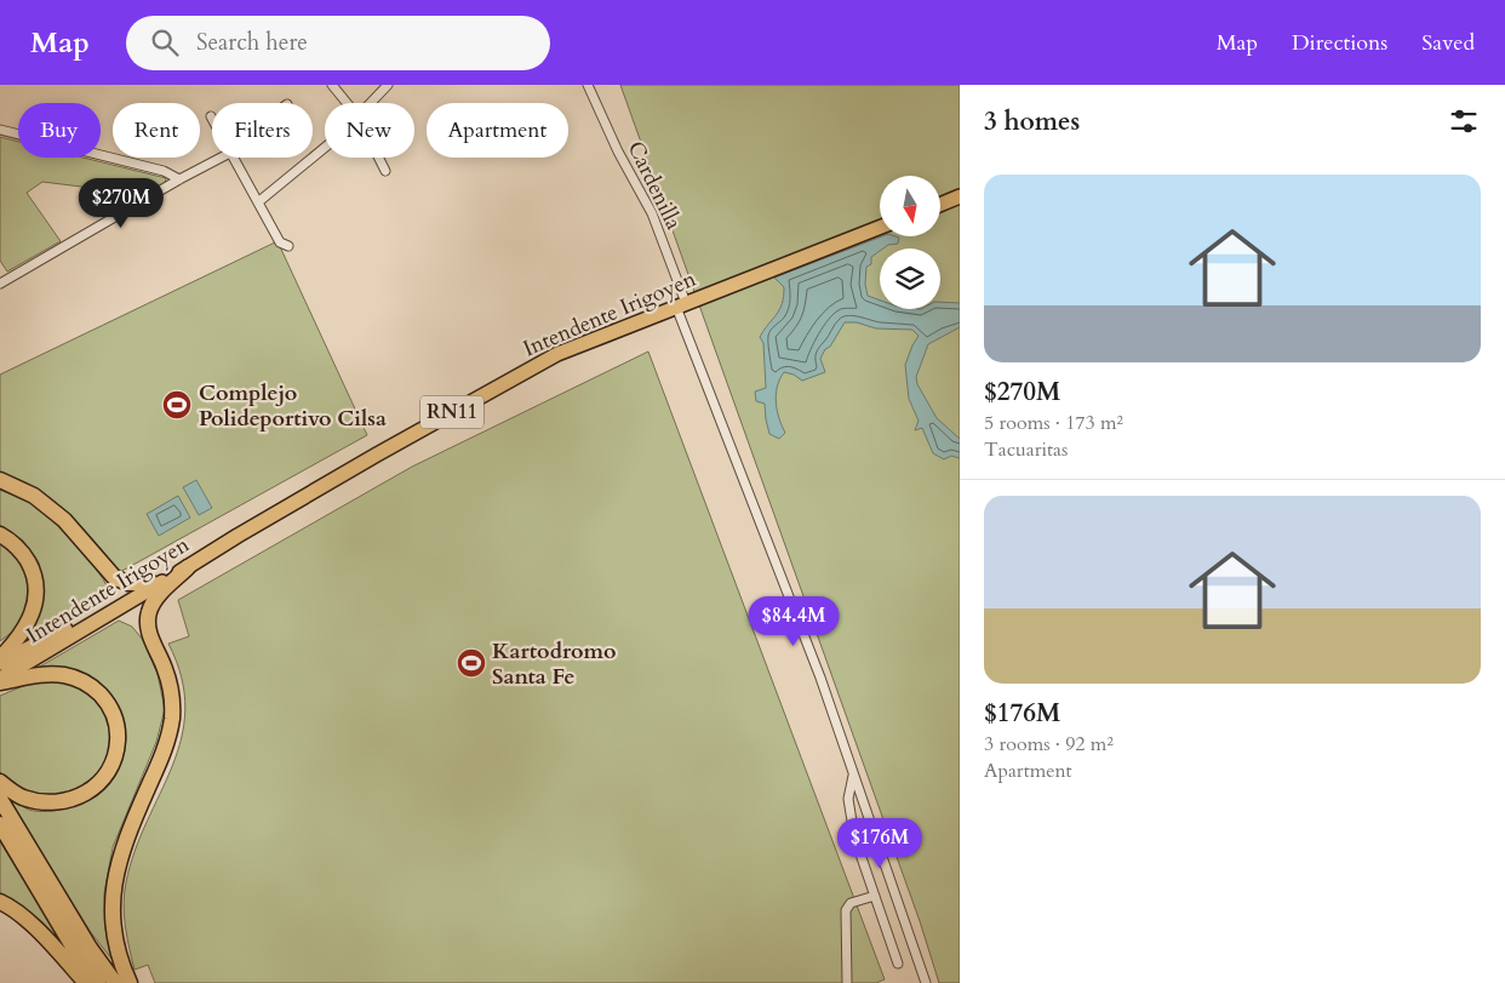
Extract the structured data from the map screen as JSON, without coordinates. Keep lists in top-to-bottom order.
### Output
{
  "streets": {
    "main road": ["Intendente Irigoyen", "RN11"],
    "street": ["Cardenilla"]
  },
  "crossings": [
    ["Cardenilla", "Intendente Irigoyen"]
  ],
  "places": {
    "sports": ["Complejo Polideportivo Cilsa", "Kartodromo Santa Fe"]
  },
  "north": "bottom",
  "page": {
    "header": "Map",
    "search": "Search here",
    "nav": ["Map", "Directions", "Saved"],
    "heading": "3 homes",
    "chip": [
      "Buy",
      "Rent",
      "Filters",
      "New",
      "Apartment"
    ],
    "list": [
      {
        "name": "$270M",
        "note": "5 rooms · 173 m² · Tacuaritas"
      },
      {
        "name": "$176M",
        "note": "3 rooms · 92 m² · Apartment"
      }
    ],
    "price": ["$270M", "$84.4M", "$176M"]
  }
}
